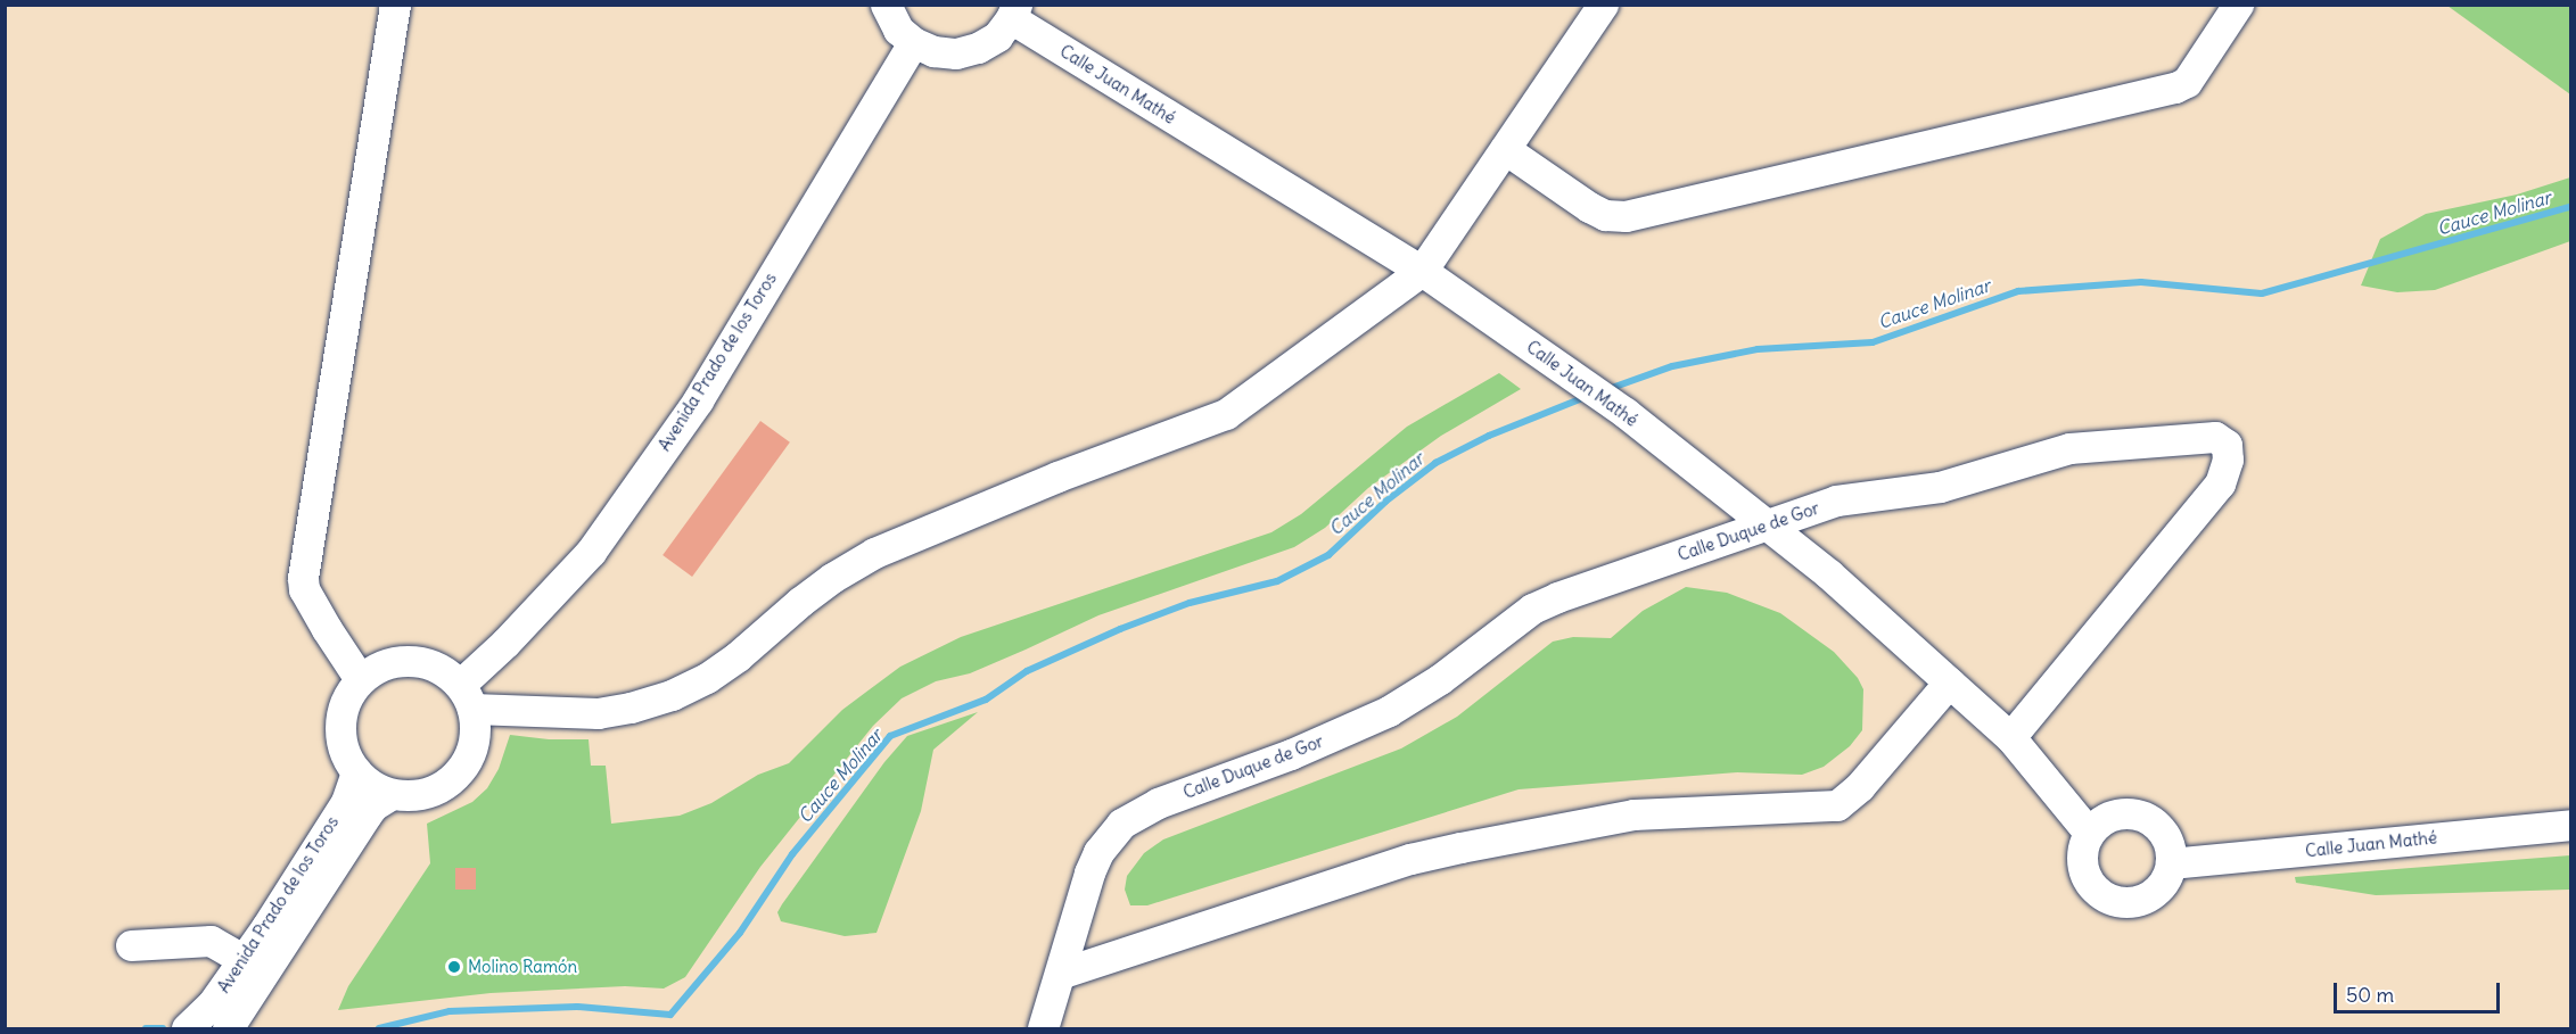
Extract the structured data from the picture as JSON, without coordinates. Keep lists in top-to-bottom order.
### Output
{
  "streets": {
    "street": ["Calle Juan Mathé", "Avenida Prado de los Toros", "Calle Duque de Gor"]
  },
  "crossings": [
    ["Calle Juan Mathé", "Calle Duque de Gor"]
  ],
  "water": ["Cauce Molinar"],
  "places": ["Molino Ramón"],
  "scale_bar": "50 m"
}
